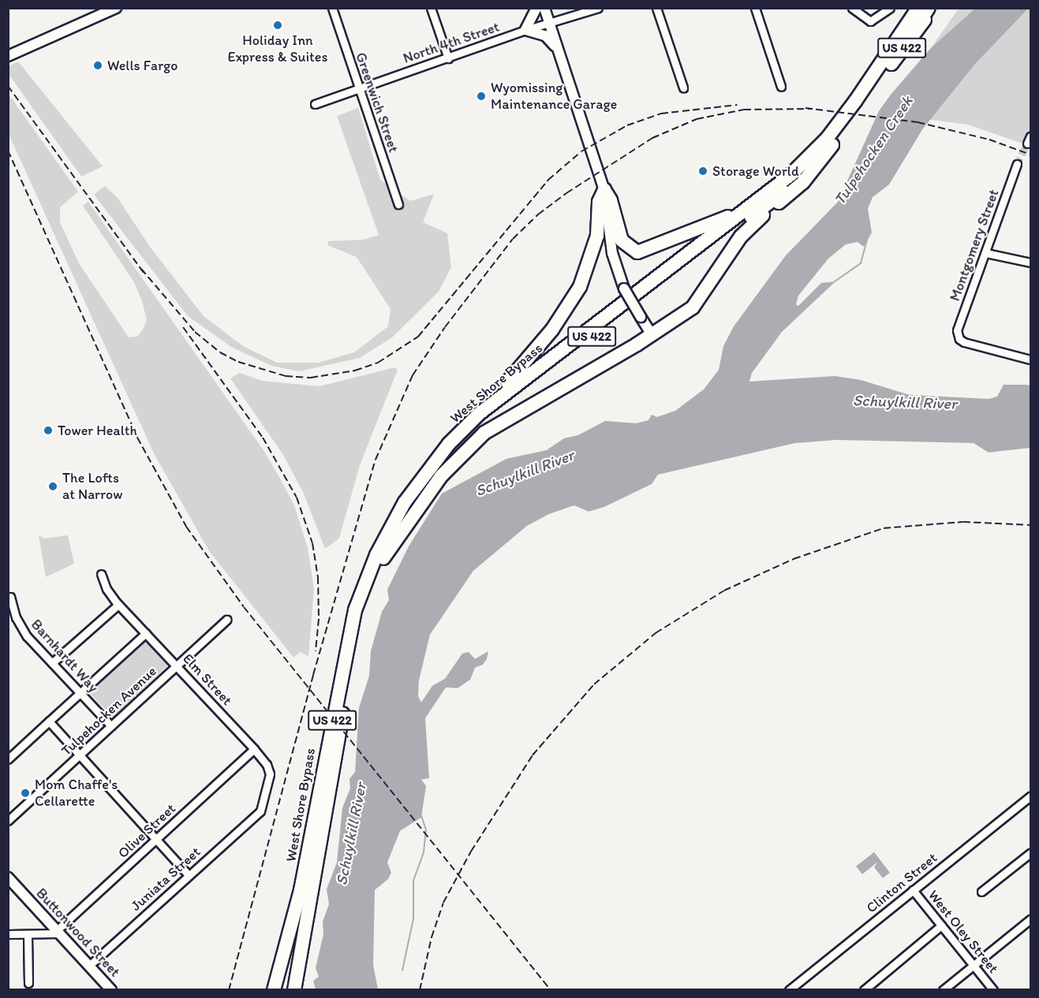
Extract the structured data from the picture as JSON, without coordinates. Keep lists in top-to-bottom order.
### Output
{
  "streets": {
    "highway": ["US 422", "West Shore Bypass"],
    "street": [
      "North 4th Street",
      "Greenwich Street",
      "Montgomery Street",
      "Barnhardt Way",
      "Elm Street",
      "Tulpehocken Avenue",
      "Olive Street",
      "Juniata Street",
      "Clinton Street",
      "West Oley Street",
      "Buttonwood Street"
    ]
  },
  "crossings": [
    ["North 4th Street", "Greenwich Street"],
    ["Barnhardt Way", "Tulpehocken Avenue"],
    ["Elm Street", "Tulpehocken Avenue"],
    ["Elm Street", "Olive Street"],
    ["Elm Street", "Juniata Street"],
    ["Olive Street", "Buttonwood Street"],
    ["Juniata Street", "Buttonwood Street"],
    ["Clinton Street", "West Oley Street"]
  ],
  "water": ["Tulpehocken Creek", "Schuylkill River"],
  "places": [
    "Holiday Inn Express & Suites",
    "Wells Fargo",
    "Wyomissing Maintenance Garage",
    "Storage World",
    "Tower Health",
    "The Lofts at Narrow",
    "Mom Chaffe's Cellarette"
  ]
}
